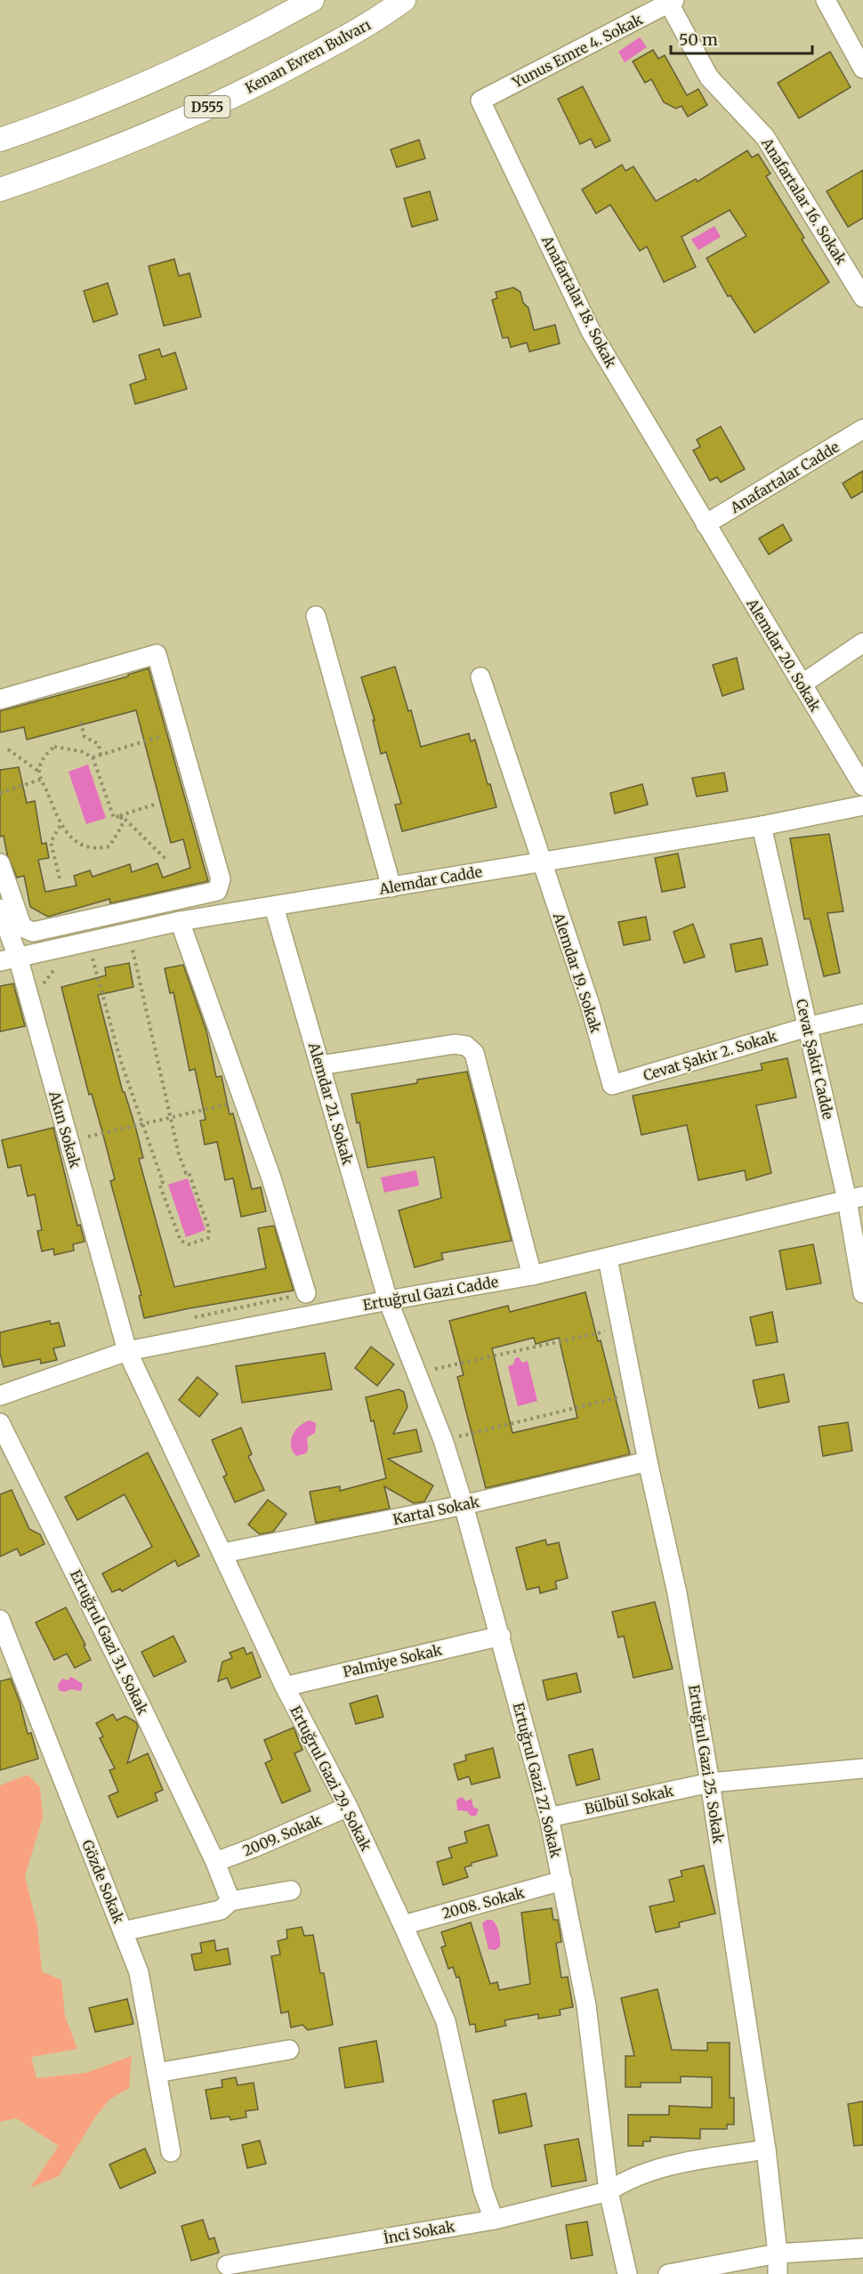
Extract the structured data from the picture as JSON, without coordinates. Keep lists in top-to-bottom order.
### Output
{
  "streets": {
    "main road": ["Kenan Evren Bulvarı", "D555"],
    "street": [
      "Yunus Emre 4. Sokak",
      "Anafartalar 16. Sokak",
      "Anafartalar 18. Sokak",
      "Anafartalar Cadde",
      "Alemdar 20. Sokak",
      "Alemdar Cadde",
      "Alemdar 19. Sokak",
      "Cevat Şakir 2. Sokak",
      "Cevat Şakir Cadde",
      "Alemdar 21. Sokak",
      "Akın Sokak",
      "Ertuğrul Gazi Cadde",
      "Kartal Sokak",
      "Ertuğrul Gazi 31. Sokak",
      "Palmiye Sokak",
      "Ertuğrul Gazi 25. Sokak",
      "Ertuğrul Gazi 29. Sokak",
      "Ertuğrul Gazi 27. Sokak",
      "Bülbül Sokak",
      "2009. Sokak",
      "Gözde Sokak",
      "2008. Sokak",
      "İnci Sokak"
    ]
  },
  "crossings": [
    ["Yunus Emre 4. Sokak", "Anafartalar 16. Sokak"],
    ["Yunus Emre 4. Sokak", "Anafartalar 18. Sokak"],
    ["Anafartalar 18. Sokak", "Anafartalar Cadde"],
    ["Anafartalar 18. Sokak", "Alemdar 20. Sokak"],
    ["Anafartalar Cadde", "Alemdar 20. Sokak"],
    ["Alemdar Cadde", "Alemdar 19. Sokak"],
    ["Alemdar Cadde", "Cevat Şakir Cadde"],
    ["Alemdar Cadde", "Alemdar 21. Sokak"],
    ["Alemdar Cadde", "Akın Sokak"],
    ["Alemdar 19. Sokak", "Cevat Şakir 2. Sokak"],
    ["Cevat Şakir 2. Sokak", "Cevat Şakir Cadde"],
    ["Cevat Şakir Cadde", "Ertuğrul Gazi Cadde"],
    ["Alemdar 21. Sokak", "Ertuğrul Gazi Cadde"],
    ["Alemdar 21. Sokak", "Ertuğrul Gazi 27. Sokak"],
    ["Akın Sokak", "Ertuğrul Gazi Cadde"],
    ["Akın Sokak", "Ertuğrul Gazi 29. Sokak"],
    ["Ertuğrul Gazi Cadde", "Ertuğrul Gazi 25. Sokak"],
    ["Ertuğrul Gazi Cadde", "Ertuğrul Gazi 29. Sokak"],
    ["Ertuğrul Gazi Cadde", "Ertuğrul Gazi 27. Sokak"],
    ["Kartal Sokak", "Ertuğrul Gazi 25. Sokak"],
    ["Kartal Sokak", "Ertuğrul Gazi 29. Sokak"],
    ["Kartal Sokak", "Ertuğrul Gazi 27. Sokak"],
    ["Ertuğrul Gazi 31. Sokak", "2009. Sokak"],
    ["Palmiye Sokak", "Ertuğrul Gazi 29. Sokak"],
    ["Palmiye Sokak", "Ertuğrul Gazi 27. Sokak"],
    ["Ertuğrul Gazi 25. Sokak", "Bülbül Sokak"],
    ["Ertuğrul Gazi 25. Sokak", "İnci Sokak"],
    ["Ertuğrul Gazi 29. Sokak", "2009. Sokak"],
    ["Ertuğrul Gazi 29. Sokak", "2008. Sokak"],
    ["Ertuğrul Gazi 29. Sokak", "İnci Sokak"],
    ["Ertuğrul Gazi 27. Sokak", "Bülbül Sokak"],
    ["Ertuğrul Gazi 27. Sokak", "2008. Sokak"],
    ["Ertuğrul Gazi 27. Sokak", "İnci Sokak"]
  ],
  "scale_bar": "50 m"
}
